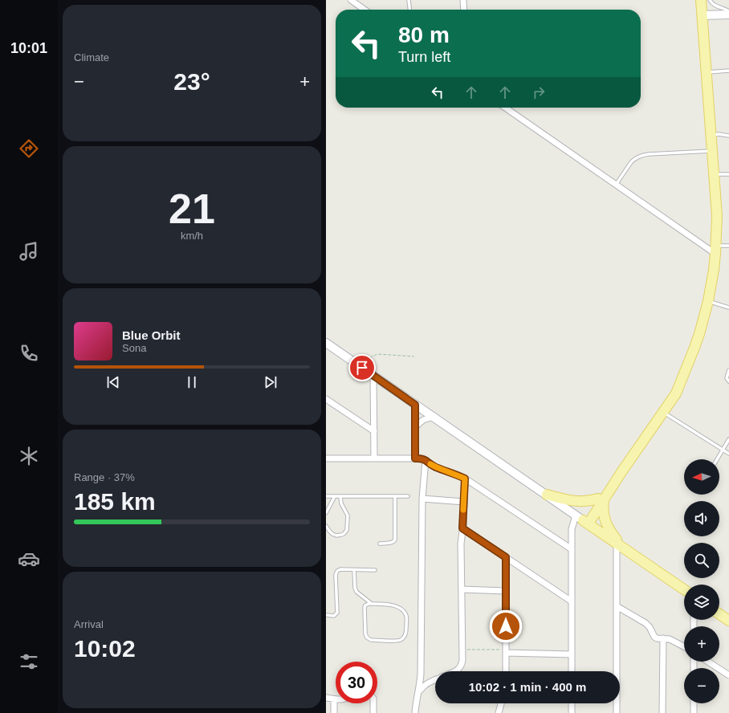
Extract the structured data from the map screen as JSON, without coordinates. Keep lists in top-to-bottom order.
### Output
{
  "north": "left",
  "page": {
    "tabs": "10:01",
    "tile": [
      "Climate",
      ["21", "km/h"],
      ["Range · 37%", "185 km"],
      ["Arrival", "10:02"]
    ],
    "turn": ["80 m", "Turn left"],
    "heat": ["−", "23°", "+"],
    "song": ["Blue Orbit", "Sona"],
    "map_buttons": ["+", "−"],
    "limit": "30",
    "trip": "10:02 · 1 min · 400 m"
  }
}
